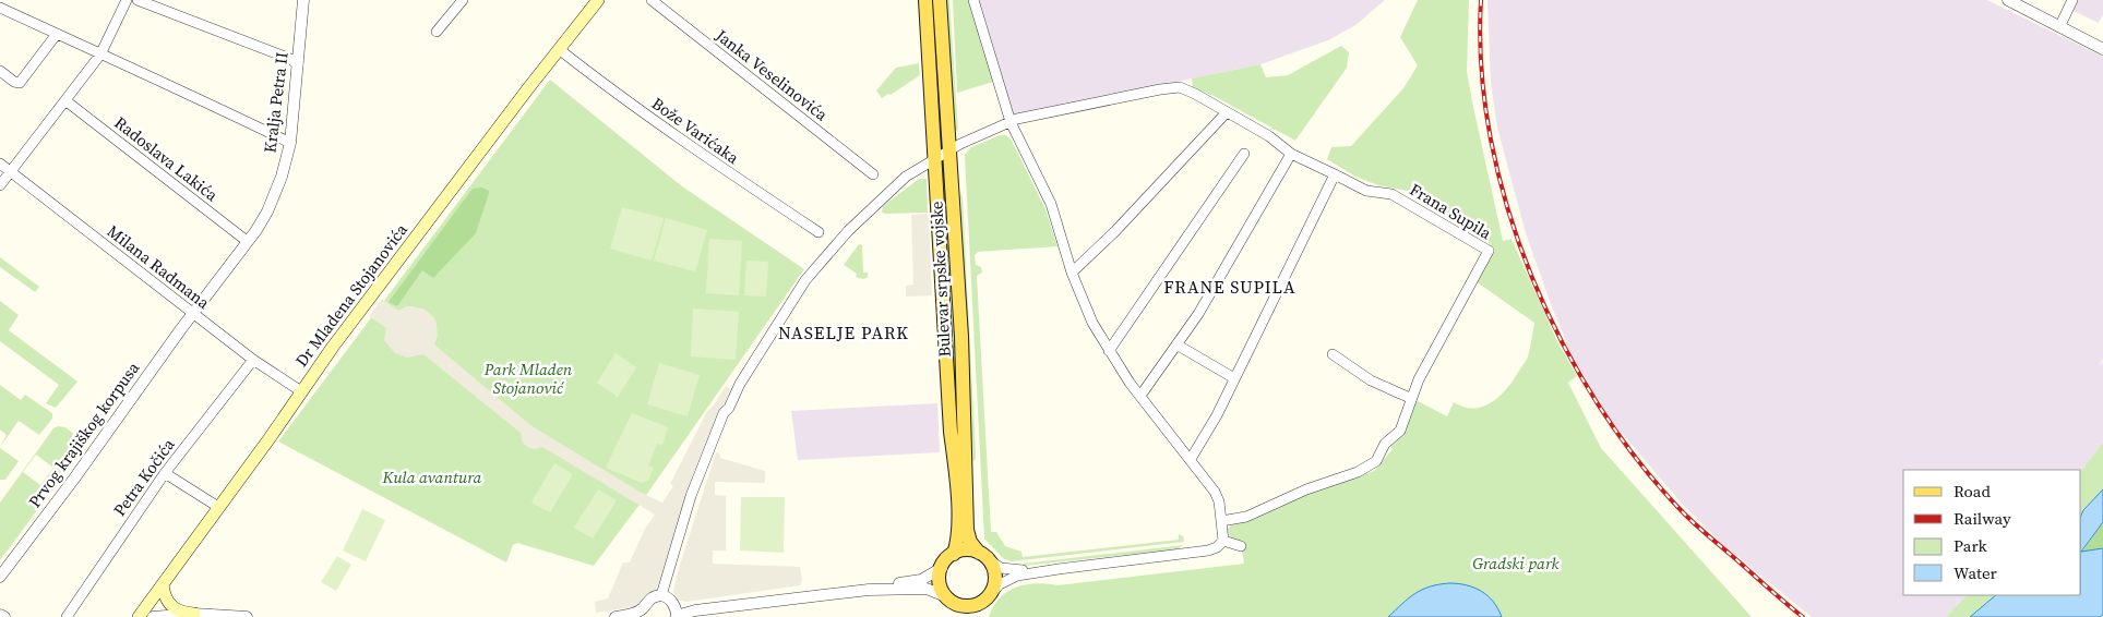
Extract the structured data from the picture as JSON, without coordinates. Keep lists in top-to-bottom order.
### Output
{
  "streets": {
    "main road": ["Bulevar srpske vojske", "Dr Mladena Stojanovića"],
    "street": [
      "Janka Veselinovića",
      "Kralja Petra II",
      "Bože Varićaka",
      "Radoslava Lakića",
      "Frana Supila",
      "Milana Radmana",
      "Prvog krajiškog korpusa",
      "Petra Kočića"
    ]
  },
  "crossings": [
    ["Kralja Petra II", "Radoslava Lakića"],
    ["Kralja Petra II", "Milana Radmana"],
    ["Kralja Petra II", "Prvog krajiškog korpusa"],
    ["Bože Varićaka", "Dr Mladena Stojanovića"],
    ["Frana Supila", "Bulevar srpske vojske"],
    ["Milana Radmana", "Dr Mladena Stojanovića"],
    ["Milana Radmana", "Prvog krajiškog korpusa"],
    ["Milana Radmana", "Petra Kočića"]
  ],
  "districts": ["FRANE SUPILA", "NASELJE PARK"],
  "parks": ["Park Mladen Stojanović", "Kula avantura", "Gradski park"],
  "legend": [
    "Road",
    "Railway",
    "Park",
    "Water"
  ]
}
